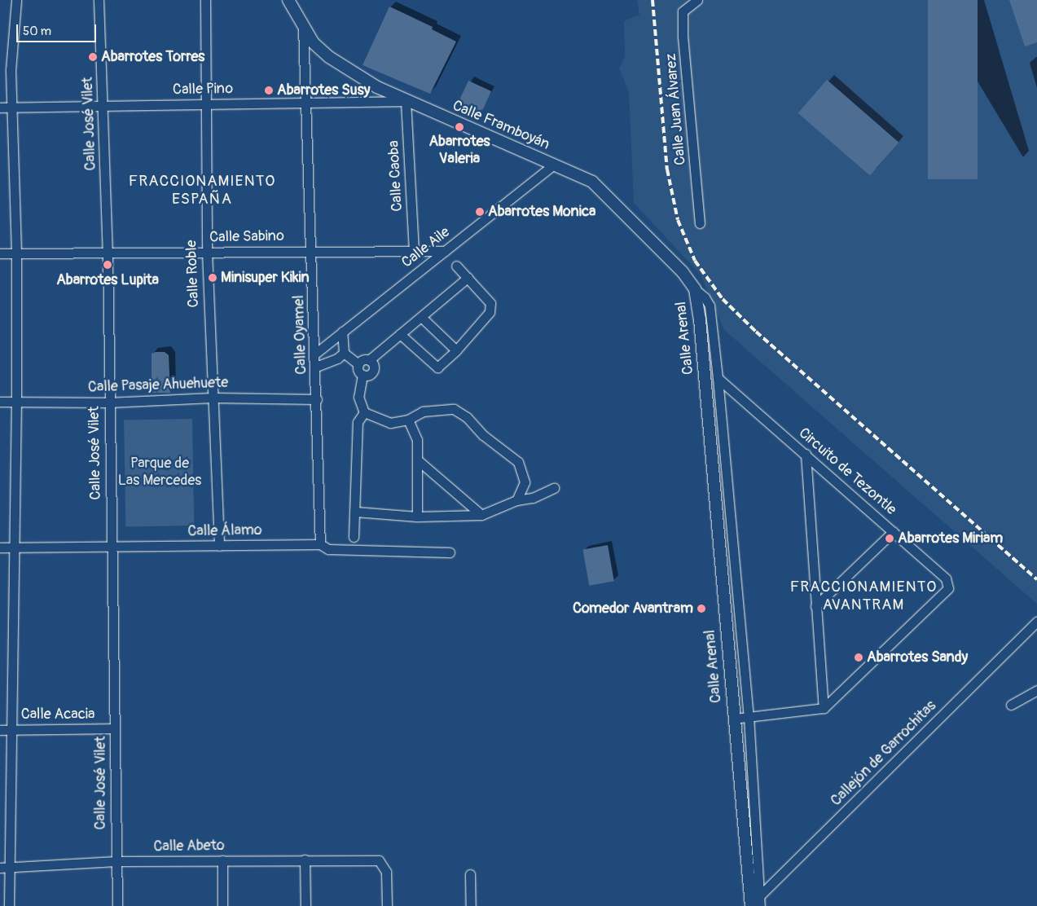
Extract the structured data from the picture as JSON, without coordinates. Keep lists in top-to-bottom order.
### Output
{
  "streets": {
    "street": [
      "Calle Pino",
      "Calle Juan Álvarez",
      "Calle José Vilet",
      "Calle Framboyán",
      "Calle Caoba",
      "Calle Sabino",
      "Calle Aile",
      "Calle Roble",
      "Calle Oyamel",
      "Calle Arenal",
      "Calle Pasaje Ahuehuete",
      "Circuito de Tezontle",
      "Calle Álamo",
      "Calle Acacia",
      "Callejón de Garrochitas",
      "Calle Abeto"
    ]
  },
  "crossings": [
    ["Calle Pino", "Calle José Vilet"],
    ["Calle Pino", "Calle Framboyán"],
    ["Calle Pino", "Calle Caoba"],
    ["Calle Pino", "Calle Roble"],
    ["Calle Pino", "Calle Oyamel"],
    ["Calle José Vilet", "Calle Sabino"],
    ["Calle José Vilet", "Calle Pasaje Ahuehuete"],
    ["Calle José Vilet", "Calle Álamo"],
    ["Calle José Vilet", "Calle Acacia"],
    ["Calle José Vilet", "Calle Abeto"],
    ["Calle Framboyán", "Calle Caoba"],
    ["Calle Framboyán", "Calle Aile"],
    ["Calle Framboyán", "Calle Oyamel"],
    ["Calle Framboyán", "Calle Arenal"],
    ["Calle Caoba", "Calle Sabino"],
    ["Calle Sabino", "Calle Aile"],
    ["Calle Sabino", "Calle Roble"],
    ["Calle Sabino", "Calle Oyamel"],
    ["Calle Aile", "Calle Oyamel"],
    ["Calle Roble", "Calle Pasaje Ahuehuete"],
    ["Calle Roble", "Calle Álamo"],
    ["Calle Oyamel", "Calle Pasaje Ahuehuete"],
    ["Calle Oyamel", "Calle Álamo"],
    ["Calle Arenal", "Circuito de Tezontle"],
    ["Calle Arenal", "Callejón de Garrochitas"]
  ],
  "districts": ["FRACCIONAMIENTO ESPAÑA", "FRACCIONAMIENTO AVANTRAM"],
  "parks": ["Parque de Las Mercedes"],
  "places": [
    "Abarrotes Torres",
    "Abarrotes Susy",
    "Abarrotes Valeria",
    "Abarrotes Monica",
    "Abarrotes Lupita",
    "Minisuper Kikin",
    "Abarrotes Miriam",
    "Comedor Avantram",
    "Abarrotes Sandy"
  ],
  "scale_bar": "50 m"
}
